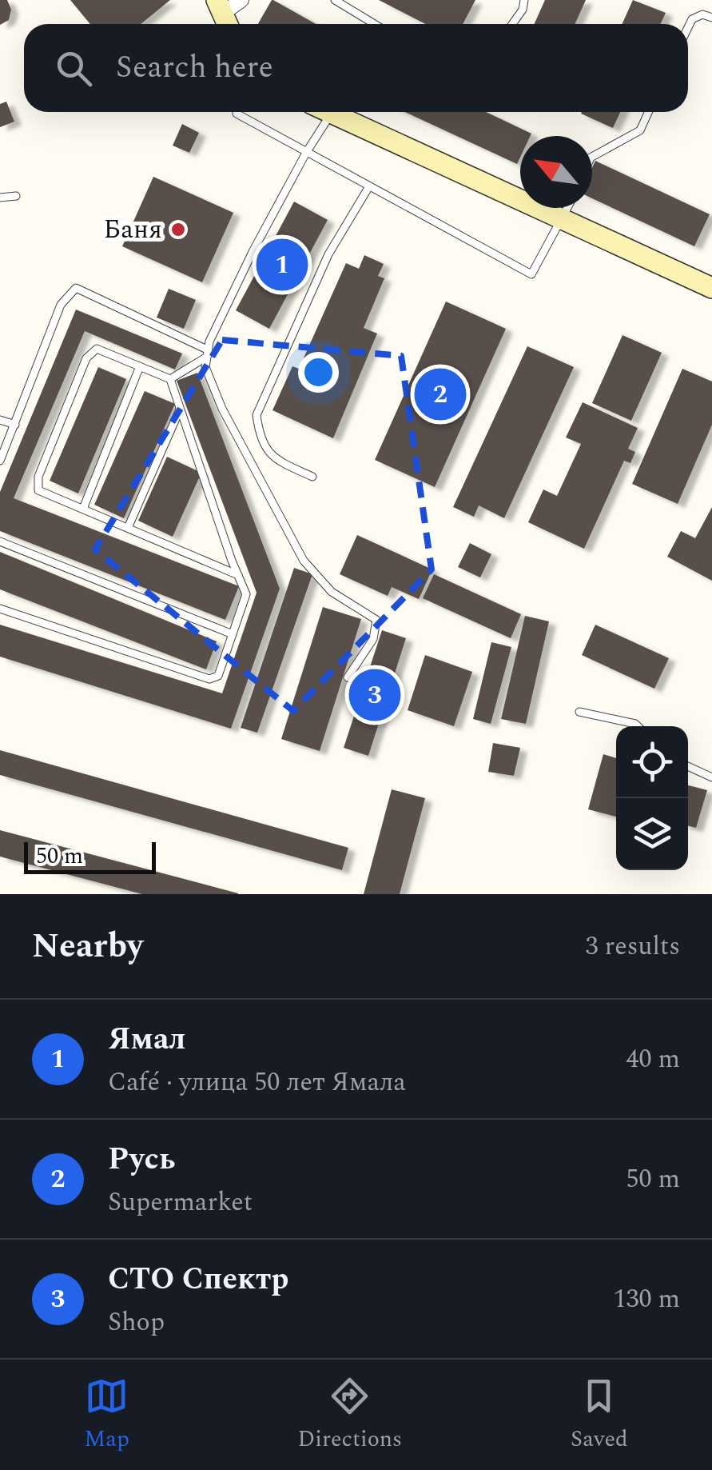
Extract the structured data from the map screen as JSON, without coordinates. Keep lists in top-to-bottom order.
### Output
{
  "places": ["Баня"],
  "scale_bar": "50 m",
  "north": "top left",
  "page": {
    "search": "Search here",
    "pins": ["1", "2", "3"],
    "scale": "50 m",
    "heading": ["Nearby", "3 results"],
    "list": [
      {
        "mark": "1",
        "name": "Ямал",
        "note": "Café · улица 50 лет Ямала",
        "value": "40 m"
      },
      {
        "mark": "2",
        "name": "Русь",
        "note": "Supermarket",
        "value": "50 m"
      },
      {
        "mark": "3",
        "name": "СТО Спектр",
        "note": "Shop",
        "value": "130 m"
      }
    ],
    "nav": ["Map", "Directions", "Saved"]
  }
}
